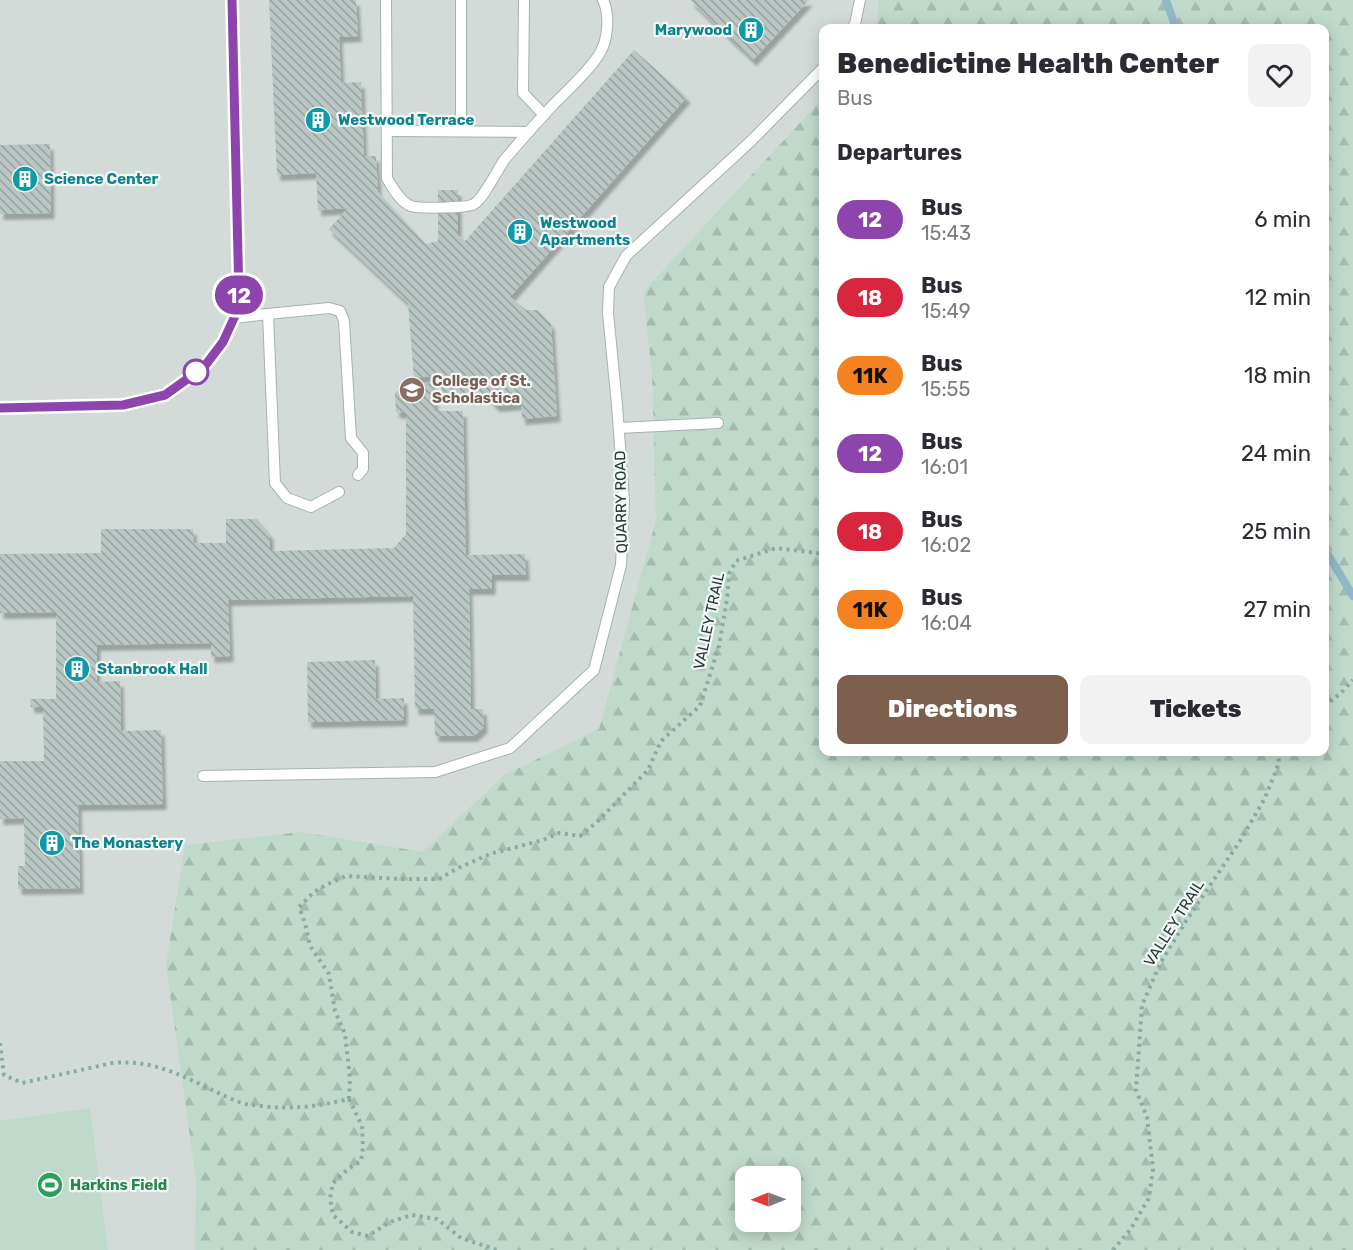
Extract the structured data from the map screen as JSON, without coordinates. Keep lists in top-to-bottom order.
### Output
{
  "streets": {
    "lane": ["QUARRY ROAD"],
    "path": ["VALLEY TRAIL"]
  },
  "places": {
    "building": [
      "Marywood",
      "Westwood Terrace",
      "Science Center",
      "Westwood Apartments",
      "Stanbrook Hall",
      "The Monastery"
    ],
    "school or university": ["College of St. Scholastica"],
    "sports": ["Harkins Field"]
  },
  "lines": ["bus line 12"],
  "north": "left",
  "page": {
    "on_map": "12",
    "heading": [
      ["Benedictine Health Center", "Bus"],
      "Departures"
    ],
    "list": [
      {
        "mark": "12",
        "name": "Bus",
        "note": "15:43",
        "value": "6 min"
      },
      {
        "mark": "18",
        "name": "Bus",
        "note": "15:49",
        "value": "12 min"
      },
      {
        "mark": "11K",
        "name": "Bus",
        "note": "15:55",
        "value": "18 min"
      },
      {
        "mark": "12",
        "name": "Bus",
        "note": "16:01",
        "value": "24 min"
      },
      {
        "mark": "18",
        "name": "Bus",
        "note": "16:02",
        "value": "25 min"
      },
      {
        "mark": "11K",
        "name": "Bus",
        "note": "16:04",
        "value": "27 min"
      }
    ],
    "buttons": ["Directions", "Tickets"]
  }
}
